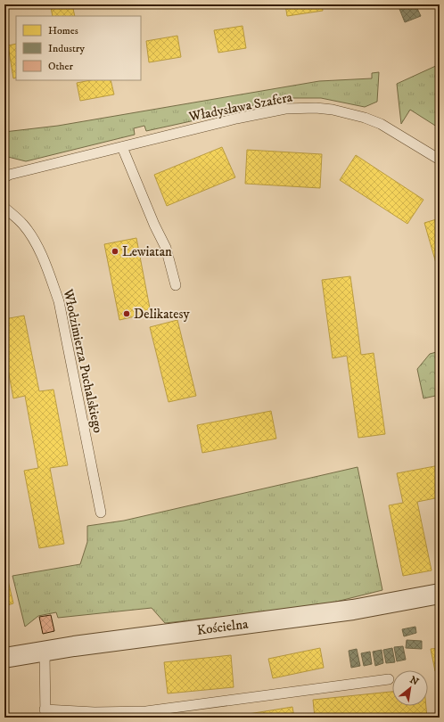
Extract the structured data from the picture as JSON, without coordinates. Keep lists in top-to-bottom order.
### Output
{
  "streets": {
    "street": ["Kościelna"],
    "lane": ["Władysława Szafera", "Włodzimierza Puchalskiego"]
  },
  "places": ["Lewiatan", "Delikatesy"],
  "legend": ["Homes", "Industry", "Other"],
  "north": "top right"
}
